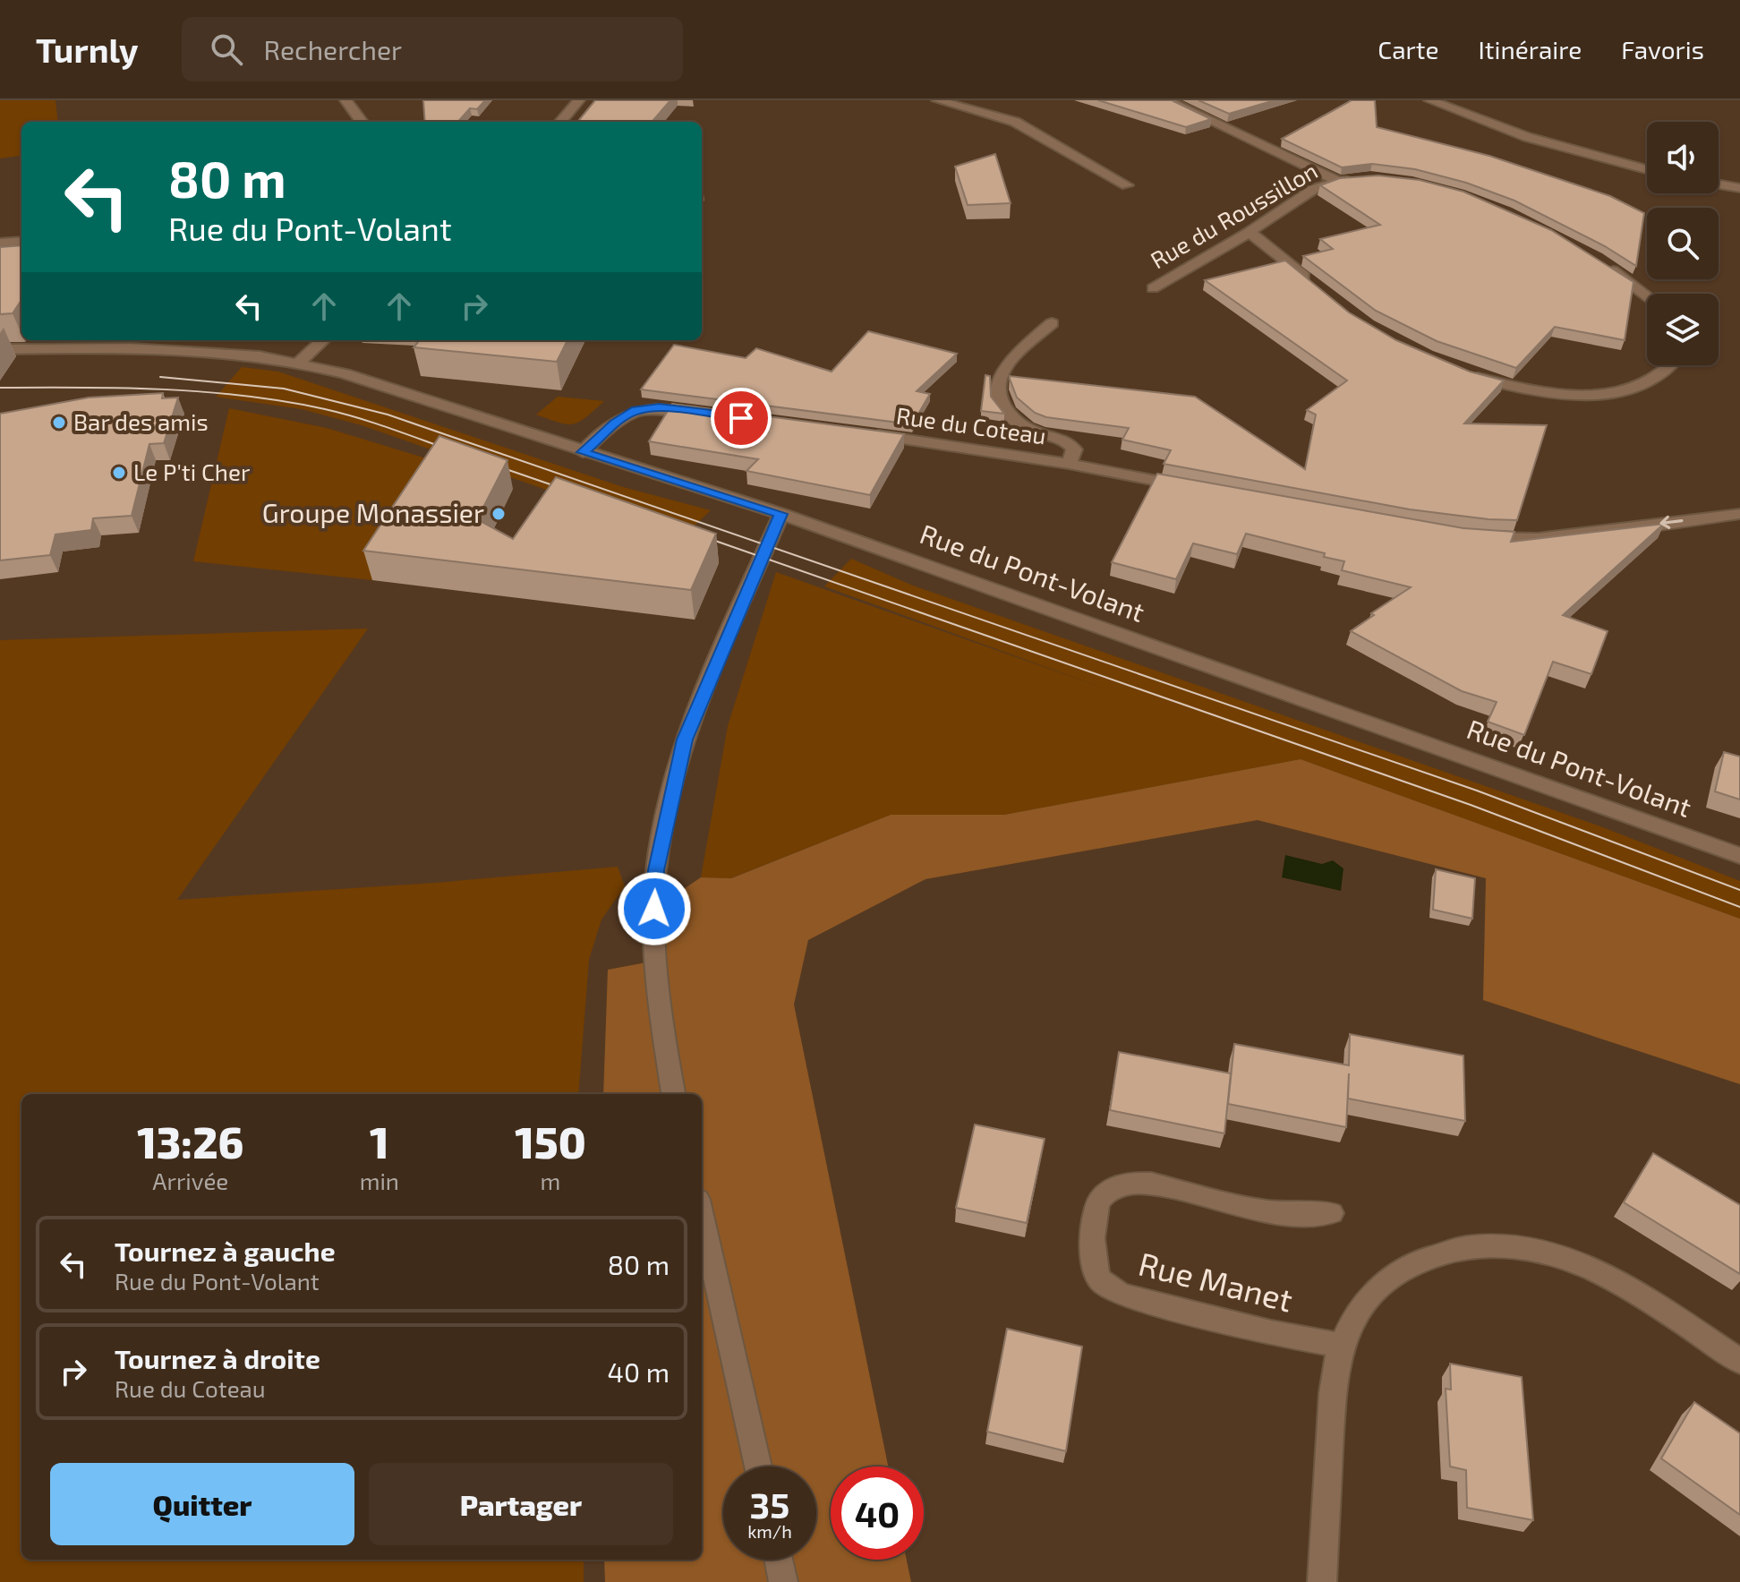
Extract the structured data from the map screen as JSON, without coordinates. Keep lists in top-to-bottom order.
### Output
{
  "streets": {
    "street": [
      "Rue du Roussillon",
      "Rue du Coteau",
      "Rue du Pont-Volant",
      "Rue Manet"
    ]
  },
  "places": ["Bar des amis", "Le P'ti Cher", "Groupe Monassier"],
  "page": {
    "header": "Turnly",
    "search": "Rechercher",
    "nav": ["Carte", "Itinéraire", "Favoris"],
    "turn": ["80 m", "Rue du Pont-Volant"],
    "eta": [
      "13:26",
      "Arrivée",
      "1",
      "min",
      "150",
      "m"
    ],
    "list": [
      {
        "name": "Tournez à gauche",
        "note": "Rue du Pont-Volant",
        "value": "80 m"
      },
      {
        "name": "Tournez à droite",
        "note": "Rue du Coteau",
        "value": "40 m"
      }
    ],
    "buttons": ["Quitter", "Partager"],
    "speed": "35 km/h",
    "limit": "40"
  }
}
